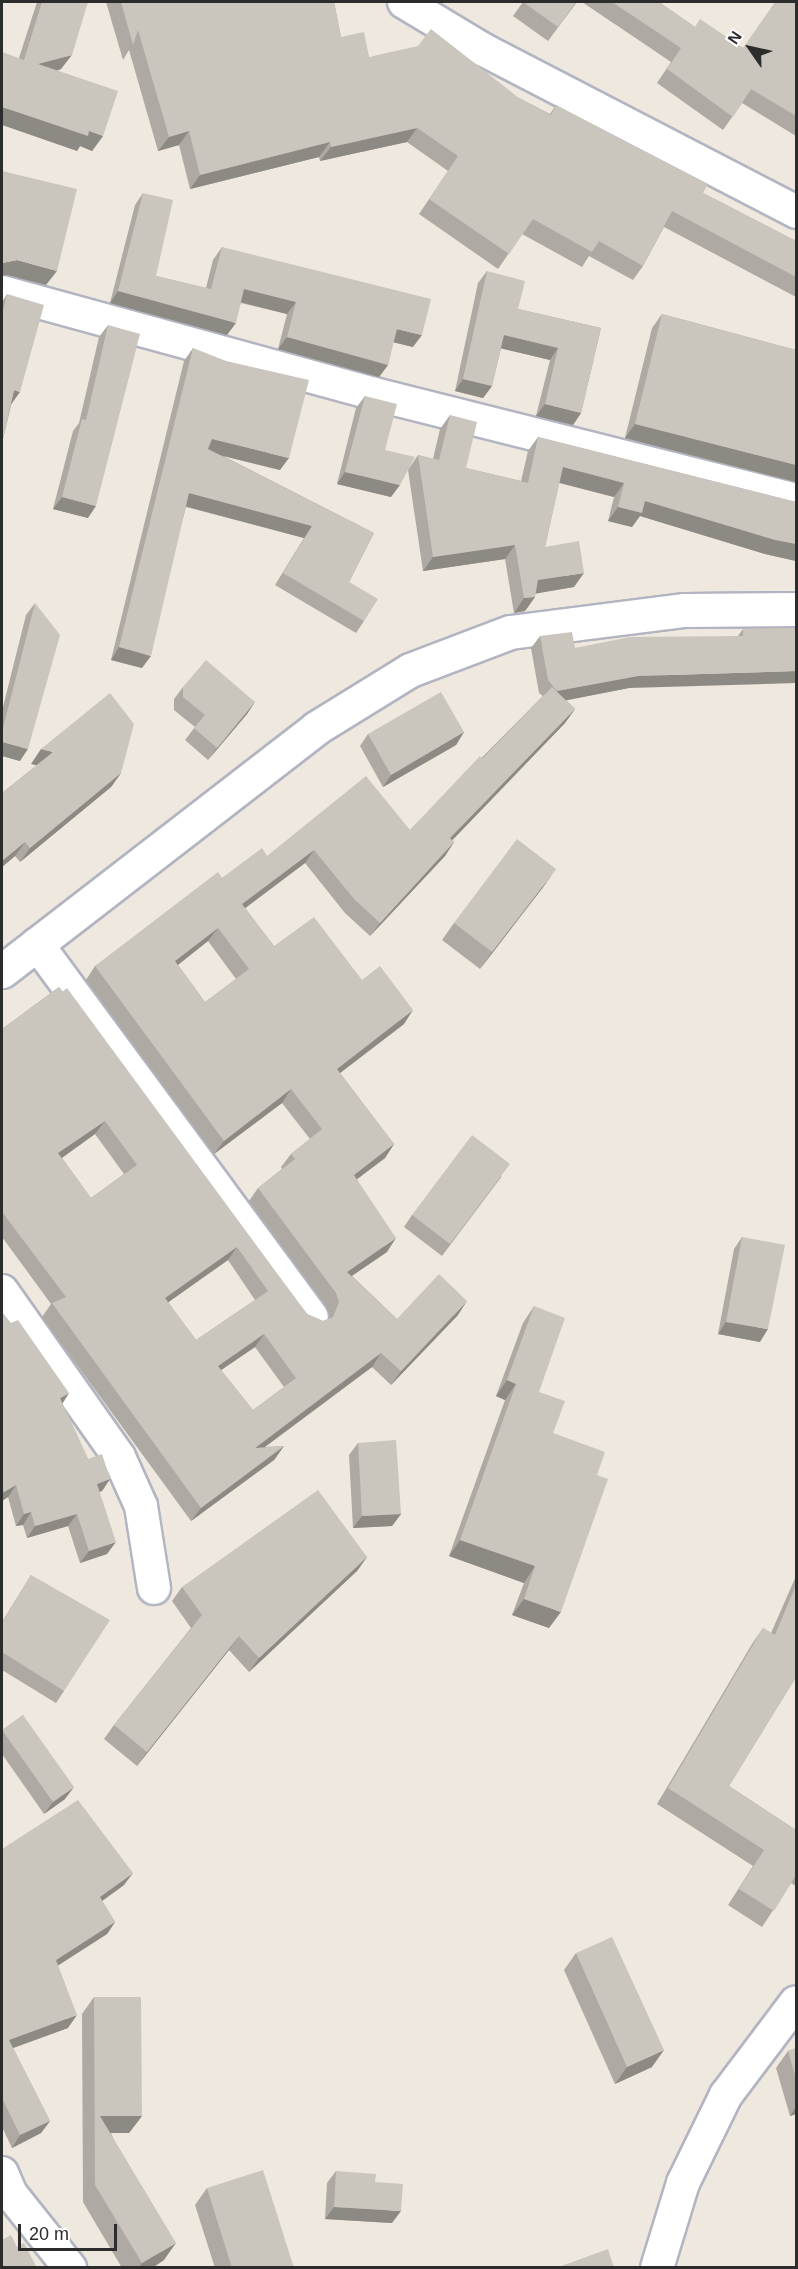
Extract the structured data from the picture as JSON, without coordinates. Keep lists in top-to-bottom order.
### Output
{
  "scale_bar": "20 m",
  "north": "top left"
}
